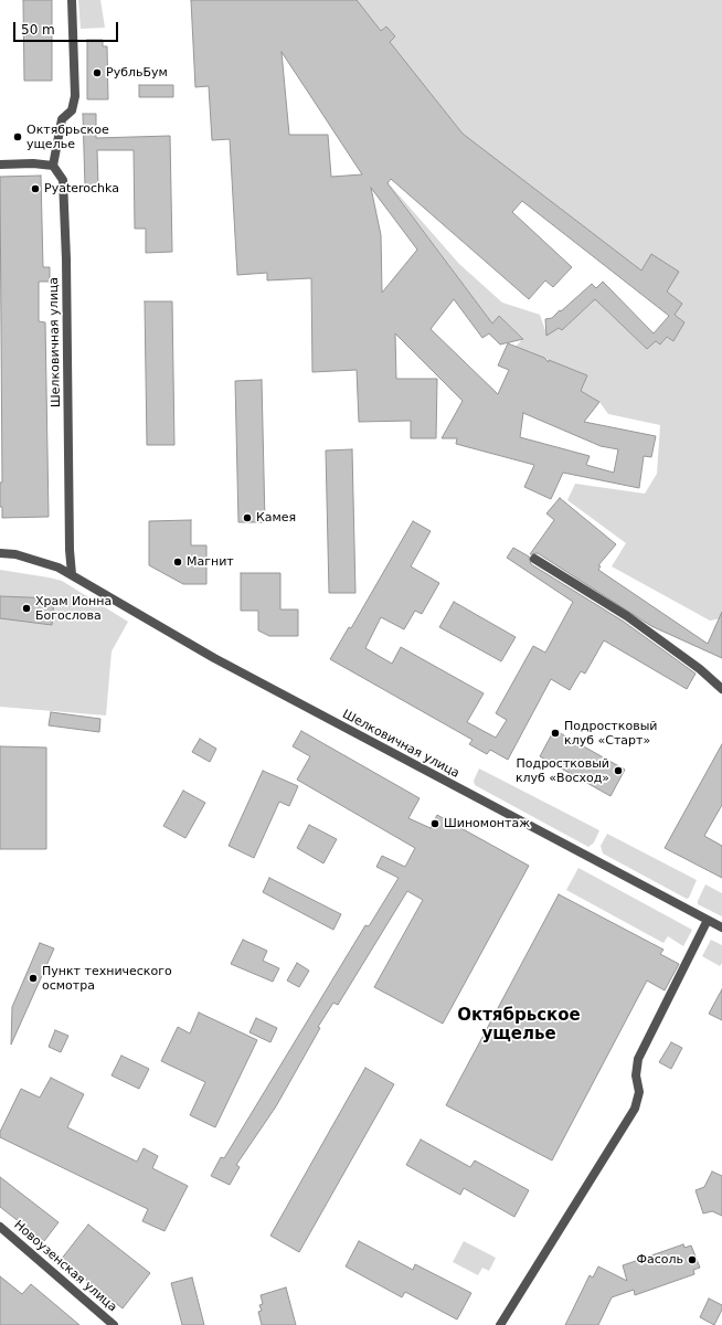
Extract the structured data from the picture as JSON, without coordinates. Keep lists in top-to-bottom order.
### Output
{
  "streets": {
    "street": ["Шелковичная улица", "Новоузенская улица"]
  },
  "districts": ["Октябрьское ущелье"],
  "places": [
    "РубльБум",
    "Октябрьское ущелье",
    "Pyaterochka",
    "Камея",
    "Магнит",
    "Храм Ионна Богослова",
    "Подростковый клуб «Старт»",
    "Подростковый клуб «Восход»",
    "Шиномонтаж",
    "Пункт технического осмотра",
    "Фасоль"
  ],
  "scale_bar": "50 m"
}
